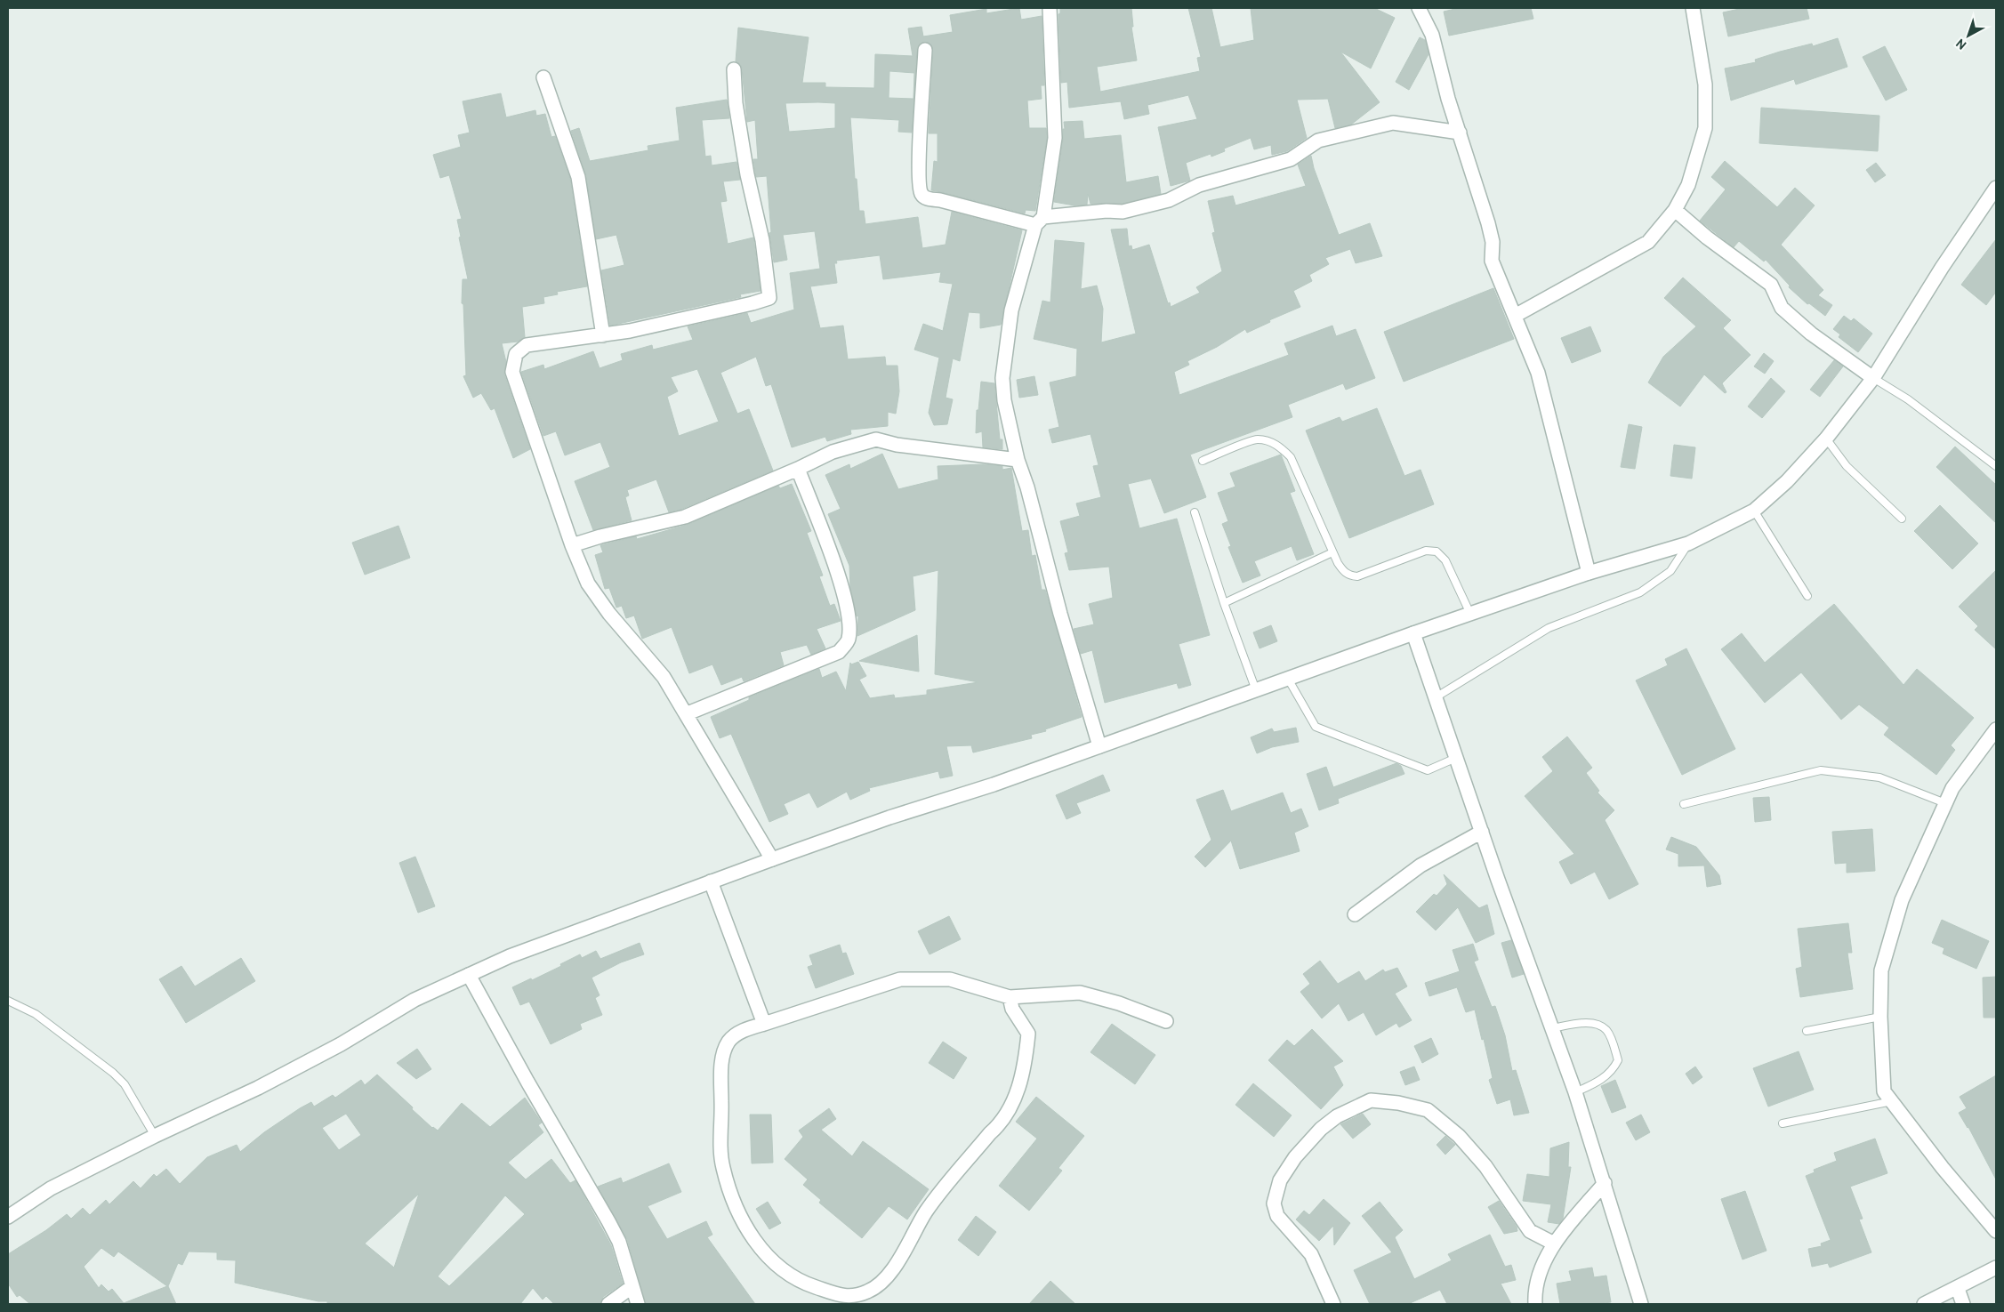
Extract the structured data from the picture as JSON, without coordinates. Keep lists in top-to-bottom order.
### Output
{
  "north": "bottom left"
}
